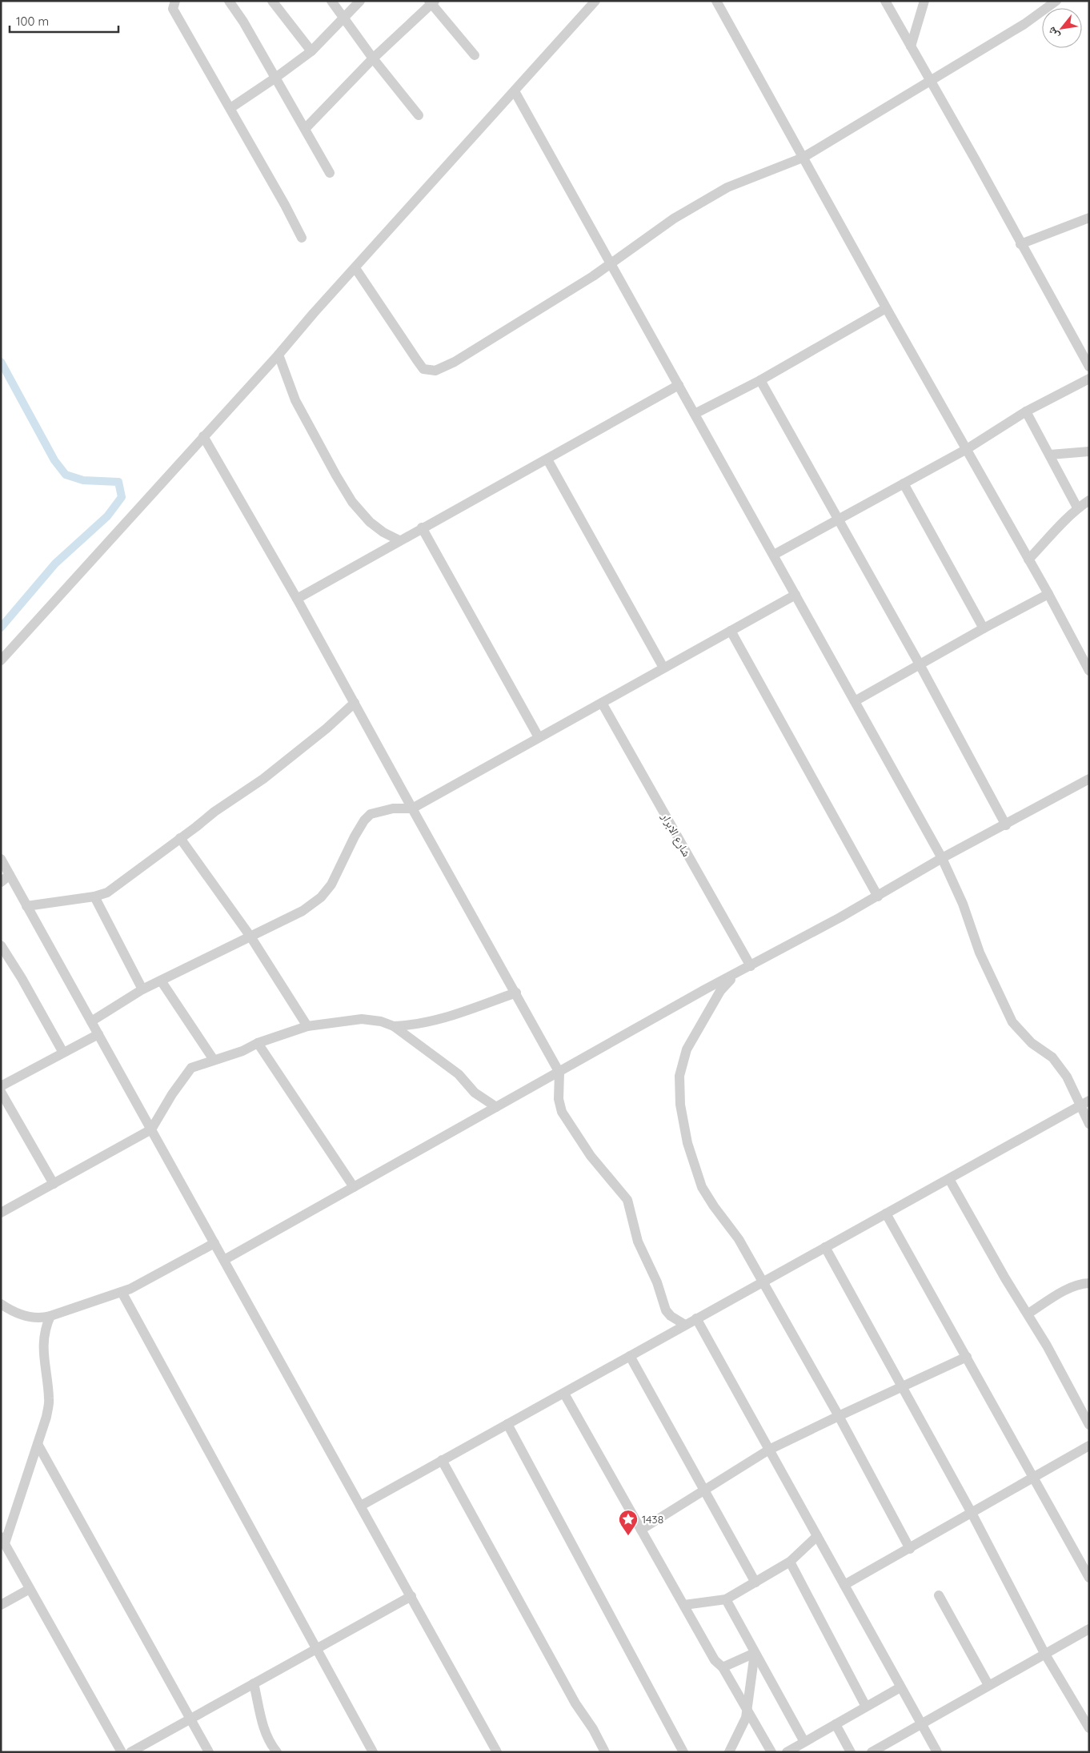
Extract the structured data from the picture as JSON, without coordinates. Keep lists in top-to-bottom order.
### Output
{
  "streets": {
    "street": ["شارع الابرار"]
  },
  "places": {
    "place": ["1438"]
  },
  "scale_bar": "100 m",
  "north": "bottom left"
}
